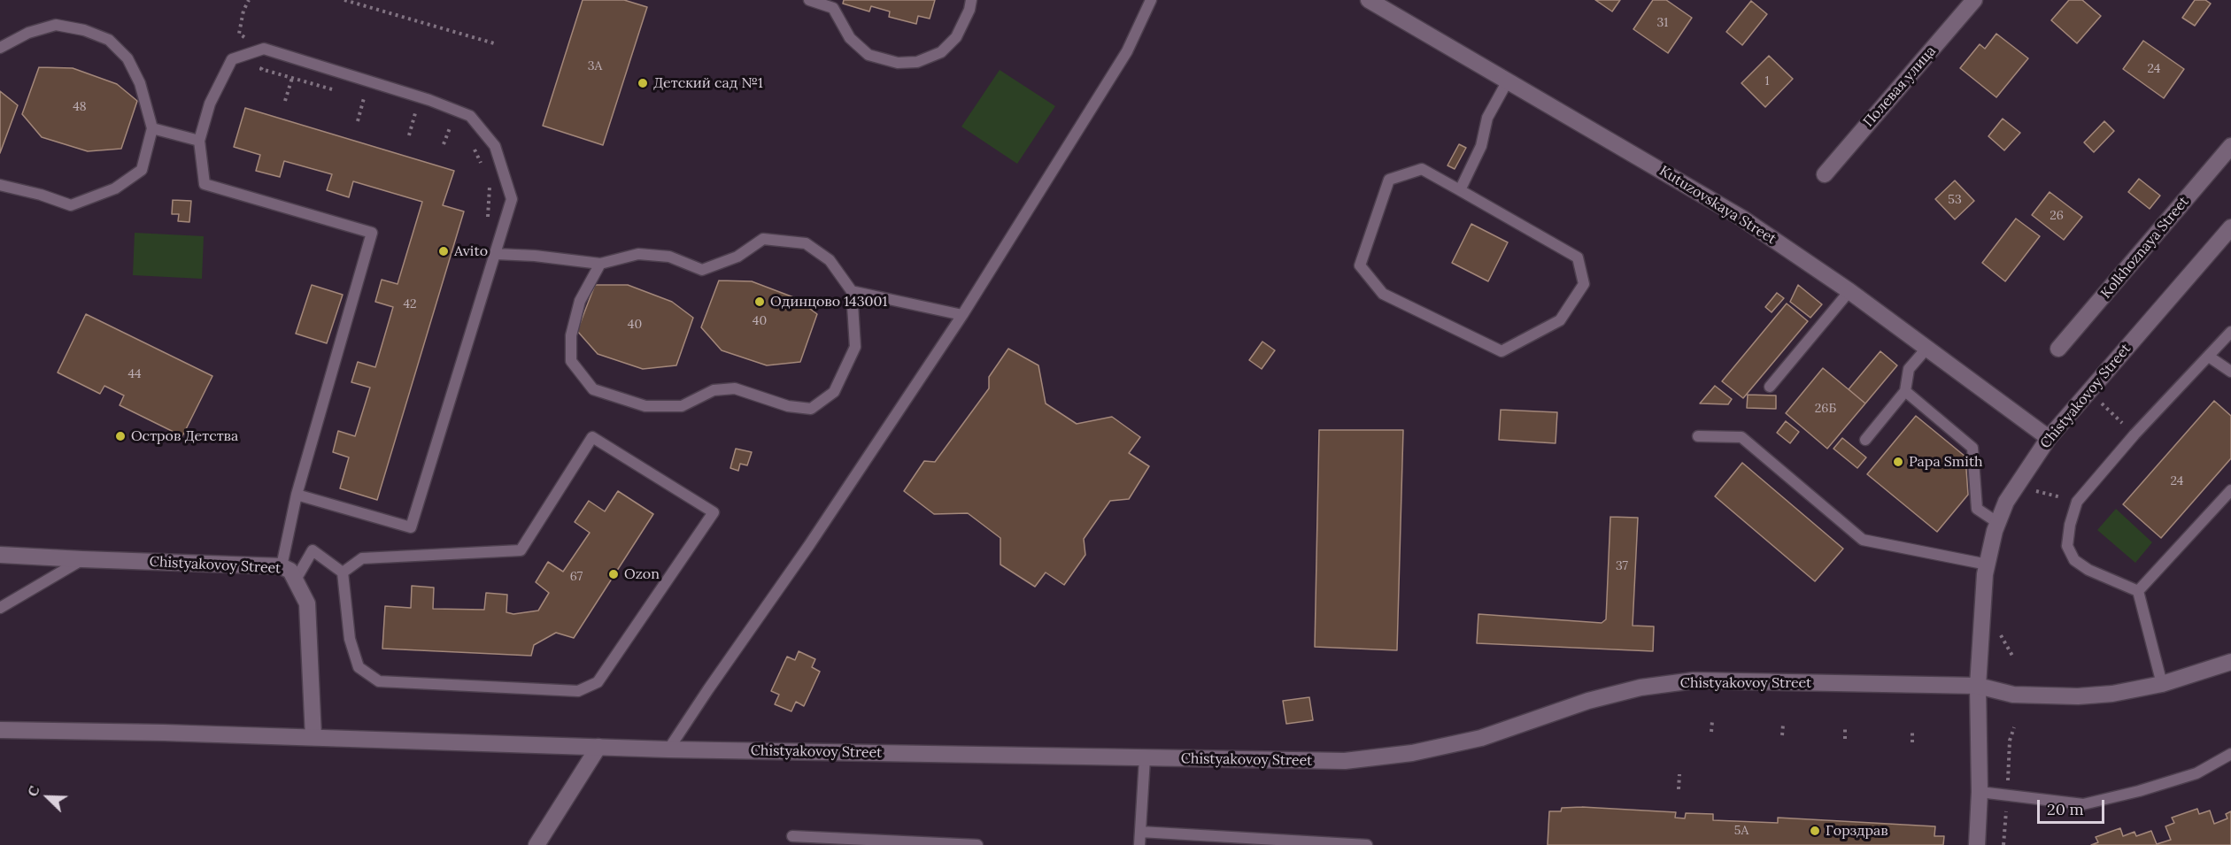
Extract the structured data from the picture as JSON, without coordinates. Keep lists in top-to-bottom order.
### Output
{
  "streets": {
    "street": [
      "Полевая улица",
      "Kutuzovskaya Street",
      "Kolkhoznaya Street",
      "Chistyakovoy Street"
    ]
  },
  "crossings": [
    ["Kutuzovskaya Street", "Chistyakovoy Street"]
  ],
  "places": [
    "Детский сад №1",
    "Avito",
    "Одинцово 143001",
    "Остров Детства",
    "Papa Smith",
    "Ozon",
    "Горздрав"
  ],
  "house_numbers": [
    "31",
    "3А",
    "24",
    "1",
    "48",
    "53",
    "26",
    "42",
    "40",
    "40",
    "44",
    "26Б",
    "24",
    "37",
    "67",
    "5А"
  ],
  "scale_bar": "20 m",
  "north": "top left"
}
